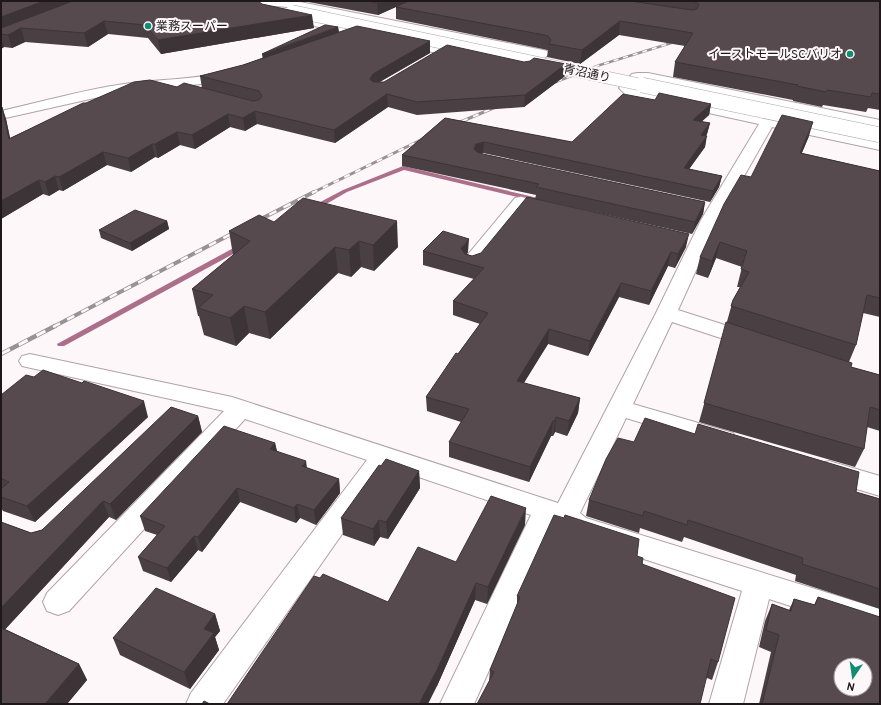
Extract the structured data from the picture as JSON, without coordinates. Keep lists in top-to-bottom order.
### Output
{
  "streets": {
    "street": ["青沼通り"]
  },
  "places": ["業務スーパー", "イーストモールSCバリオ"],
  "north": "bottom"
}
